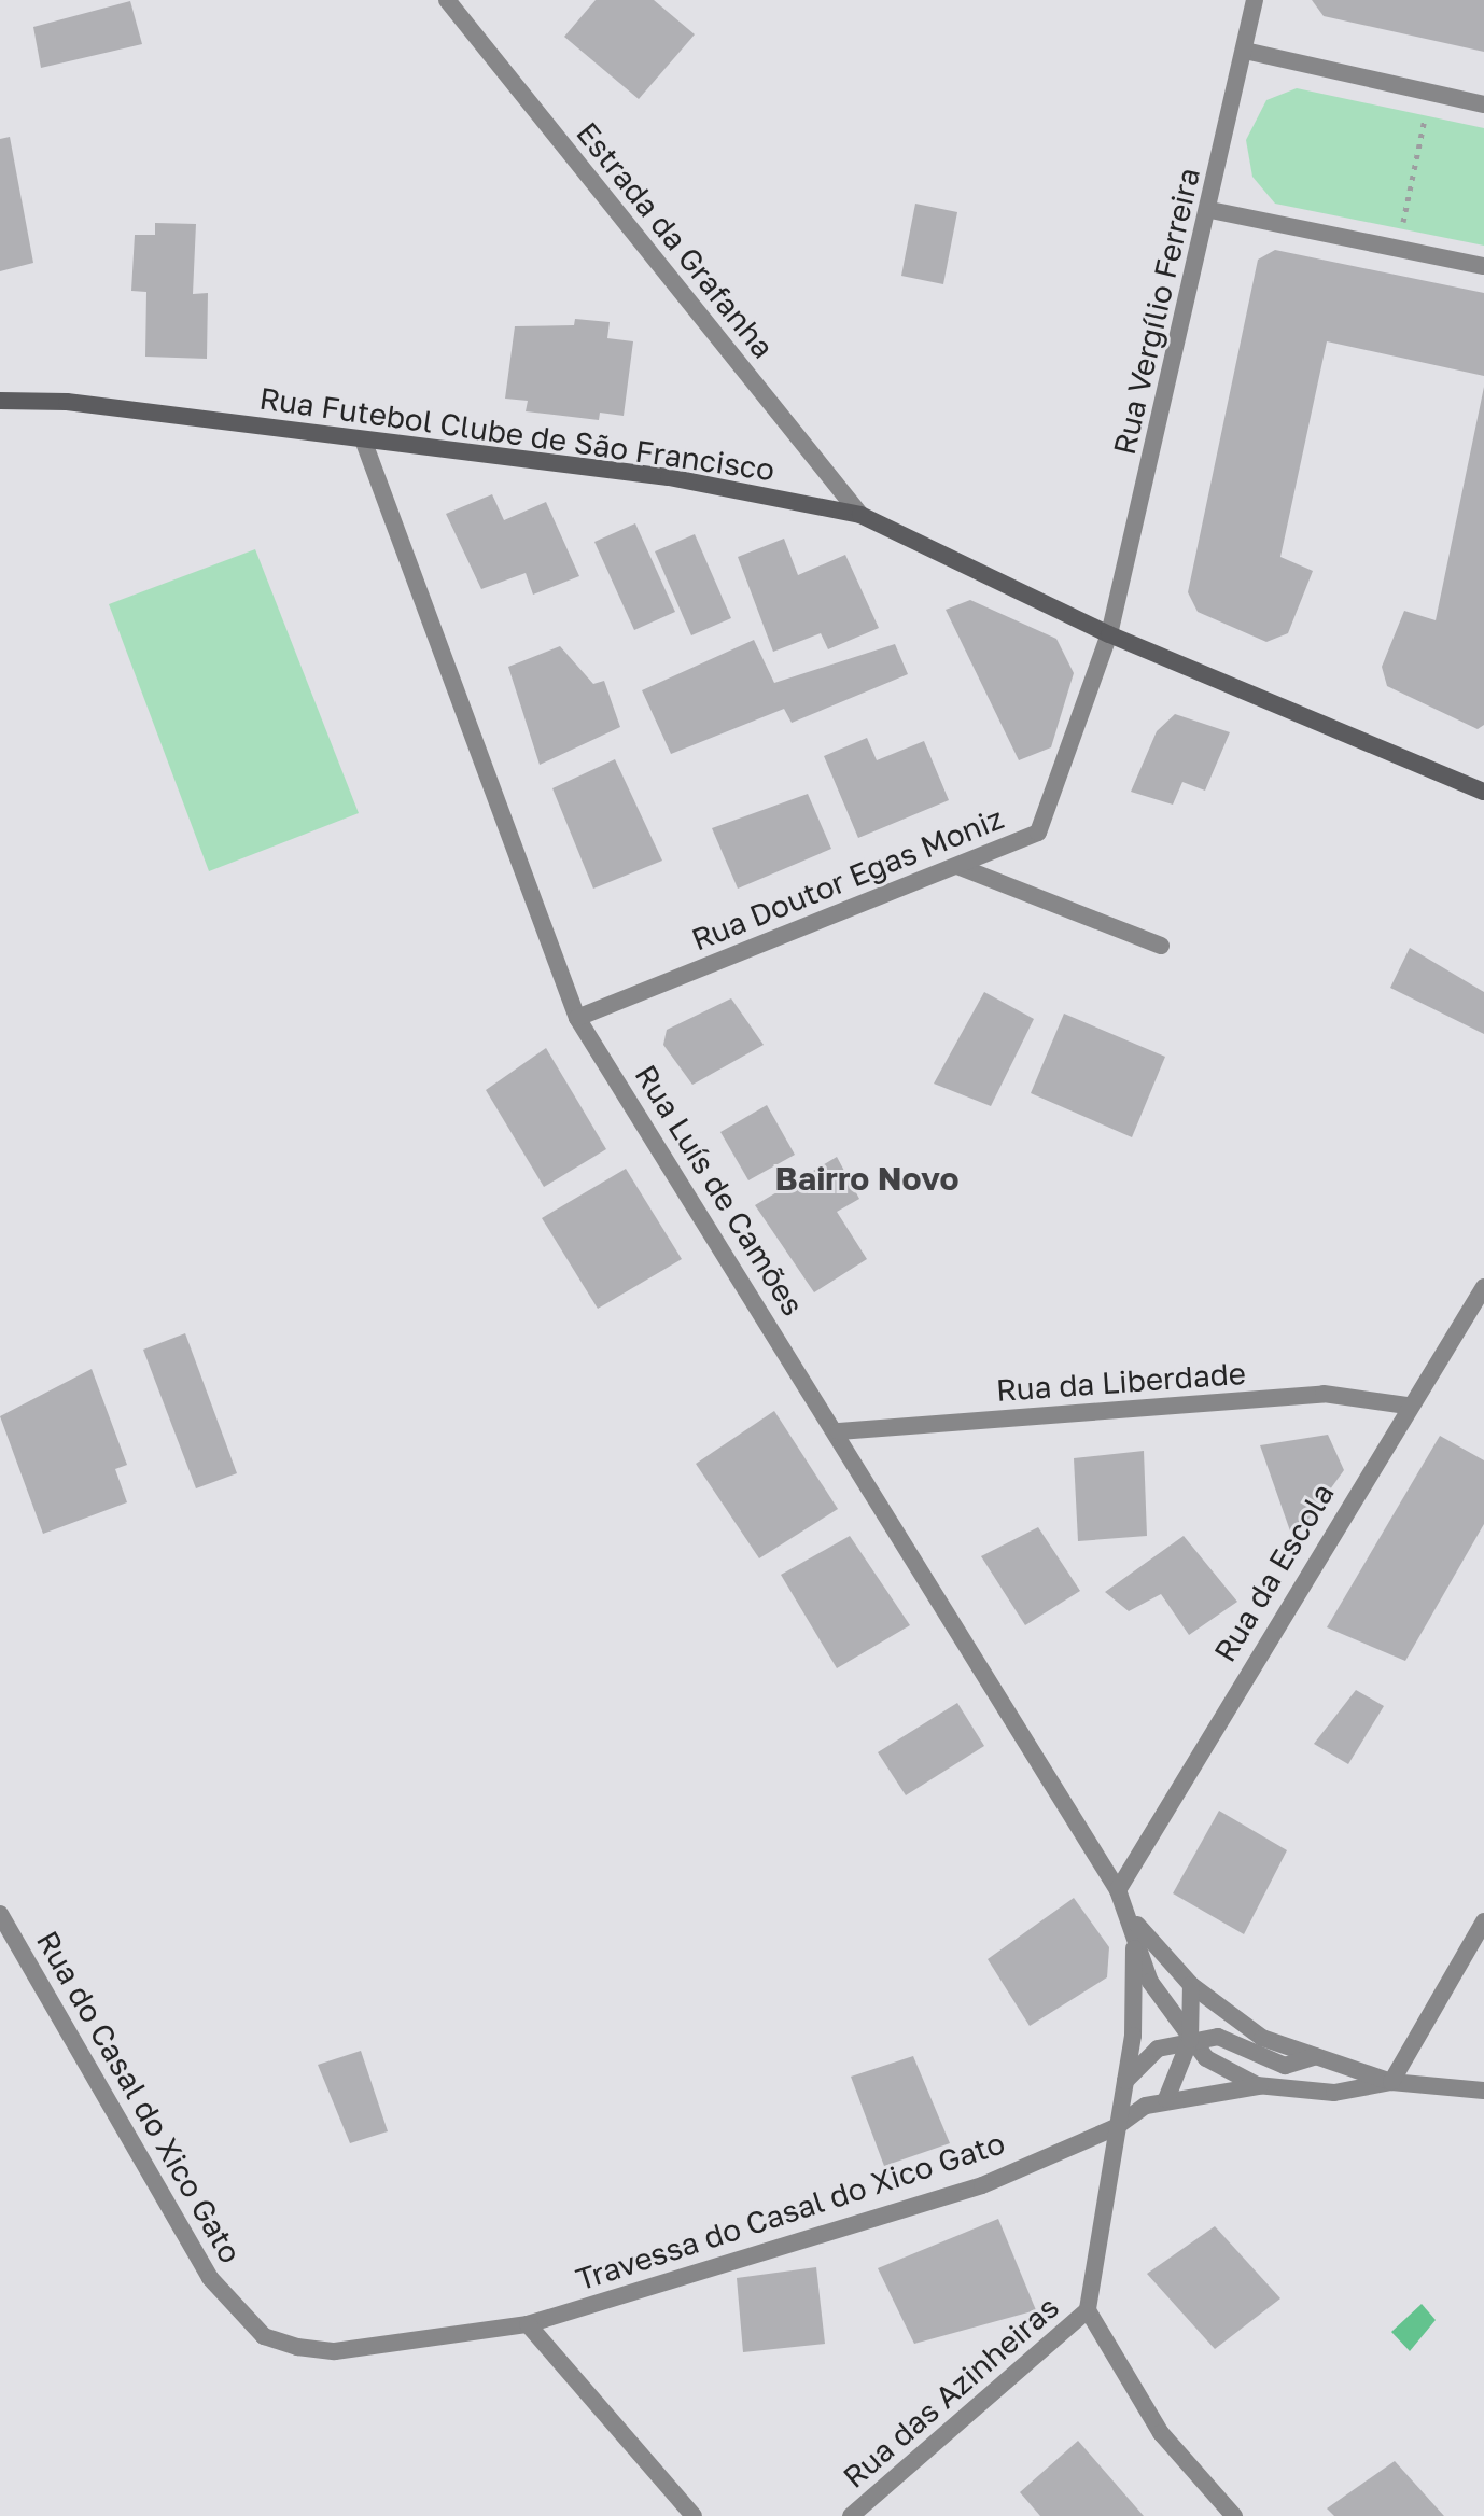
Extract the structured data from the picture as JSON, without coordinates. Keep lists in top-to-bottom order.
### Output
{
  "streets": {
    "street": [
      "Estrada da Grafanha",
      "Rua Vergílio Ferreira",
      "Rua Futebol Clube de São Francisco",
      "Rua Doutor Egas Moniz",
      "Rua Luís de Camões",
      "Rua da Liberdade",
      "Rua da Escola",
      "Rua do Casal do Xico Gato",
      "Travessa do Casal do Xico Gato",
      "Rua das Azinheiras"
    ]
  },
  "crossings": [
    ["Estrada da Grafanha", "Rua Futebol Clube de São Francisco"],
    ["Rua Vergílio Ferreira", "Rua Futebol Clube de São Francisco"],
    ["Rua Vergílio Ferreira", "Rua Doutor Egas Moniz"],
    ["Rua Futebol Clube de São Francisco", "Rua Doutor Egas Moniz"],
    ["Rua Futebol Clube de São Francisco", "Rua Luís de Camões"],
    ["Rua Doutor Egas Moniz", "Rua Luís de Camões"],
    ["Rua Luís de Camões", "Rua da Liberdade"],
    ["Rua Luís de Camões", "Rua da Escola"],
    ["Rua da Liberdade", "Rua da Escola"],
    ["Rua do Casal do Xico Gato", "Travessa do Casal do Xico Gato"]
  ],
  "districts": ["Bairro Novo"]
}
